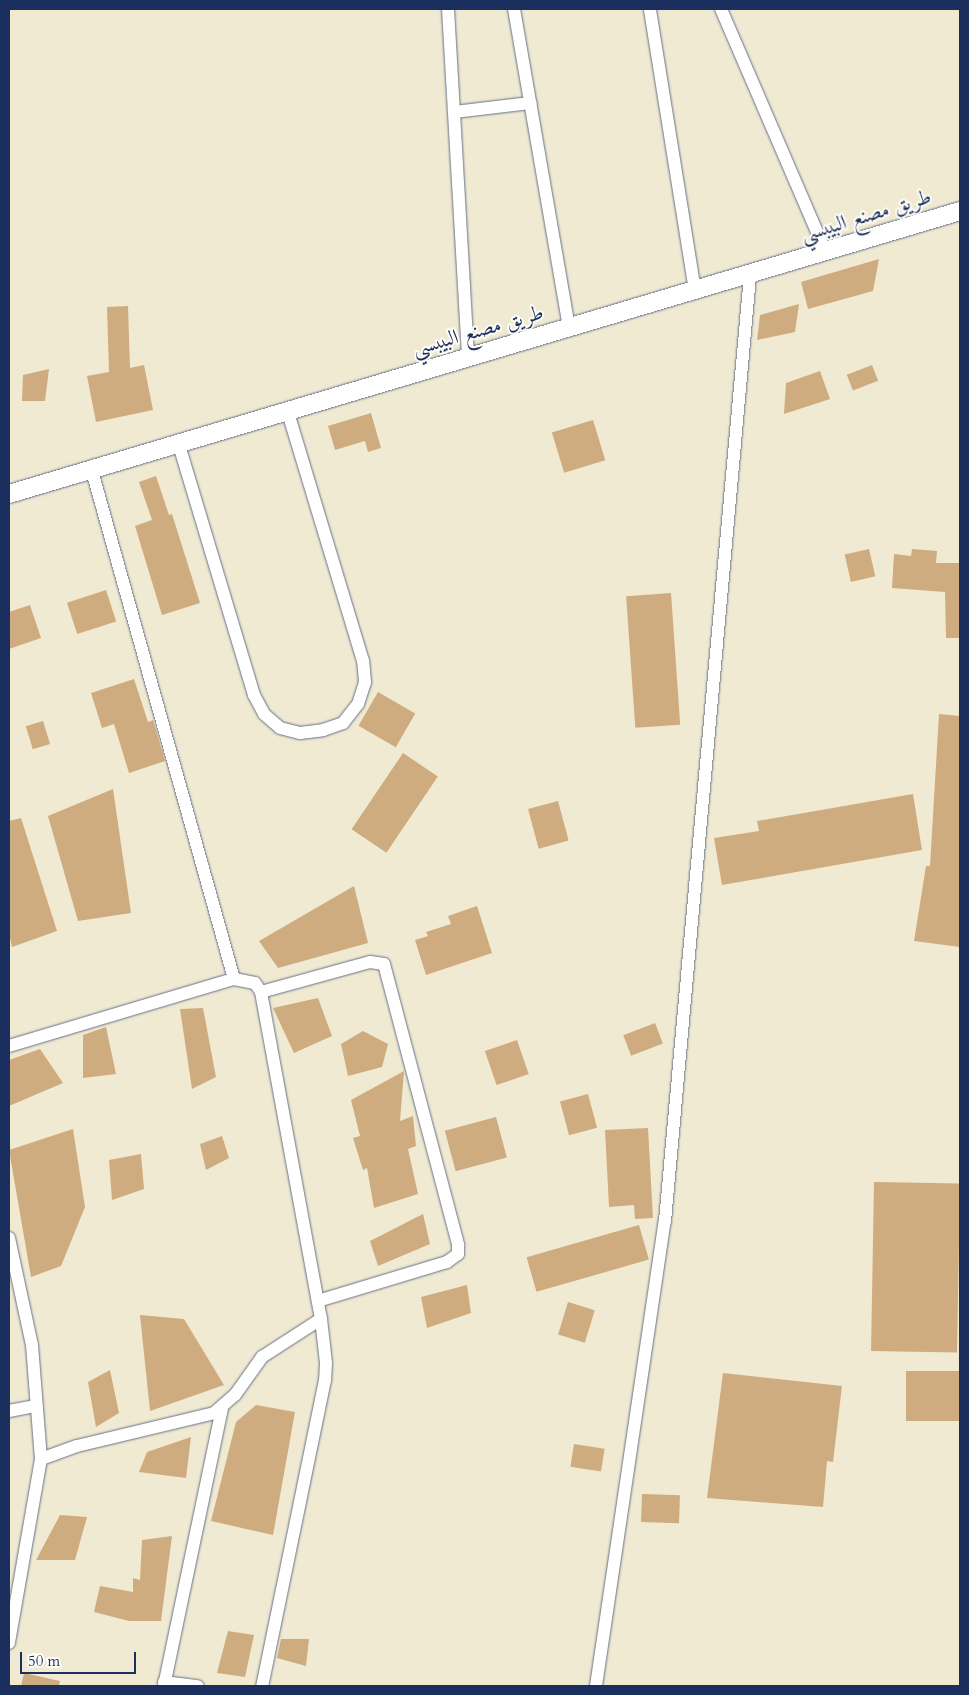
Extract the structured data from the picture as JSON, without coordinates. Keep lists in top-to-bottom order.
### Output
{
  "streets": {
    "main road": ["طريق مصنع البيبسي"]
  },
  "scale_bar": "50 m"
}
